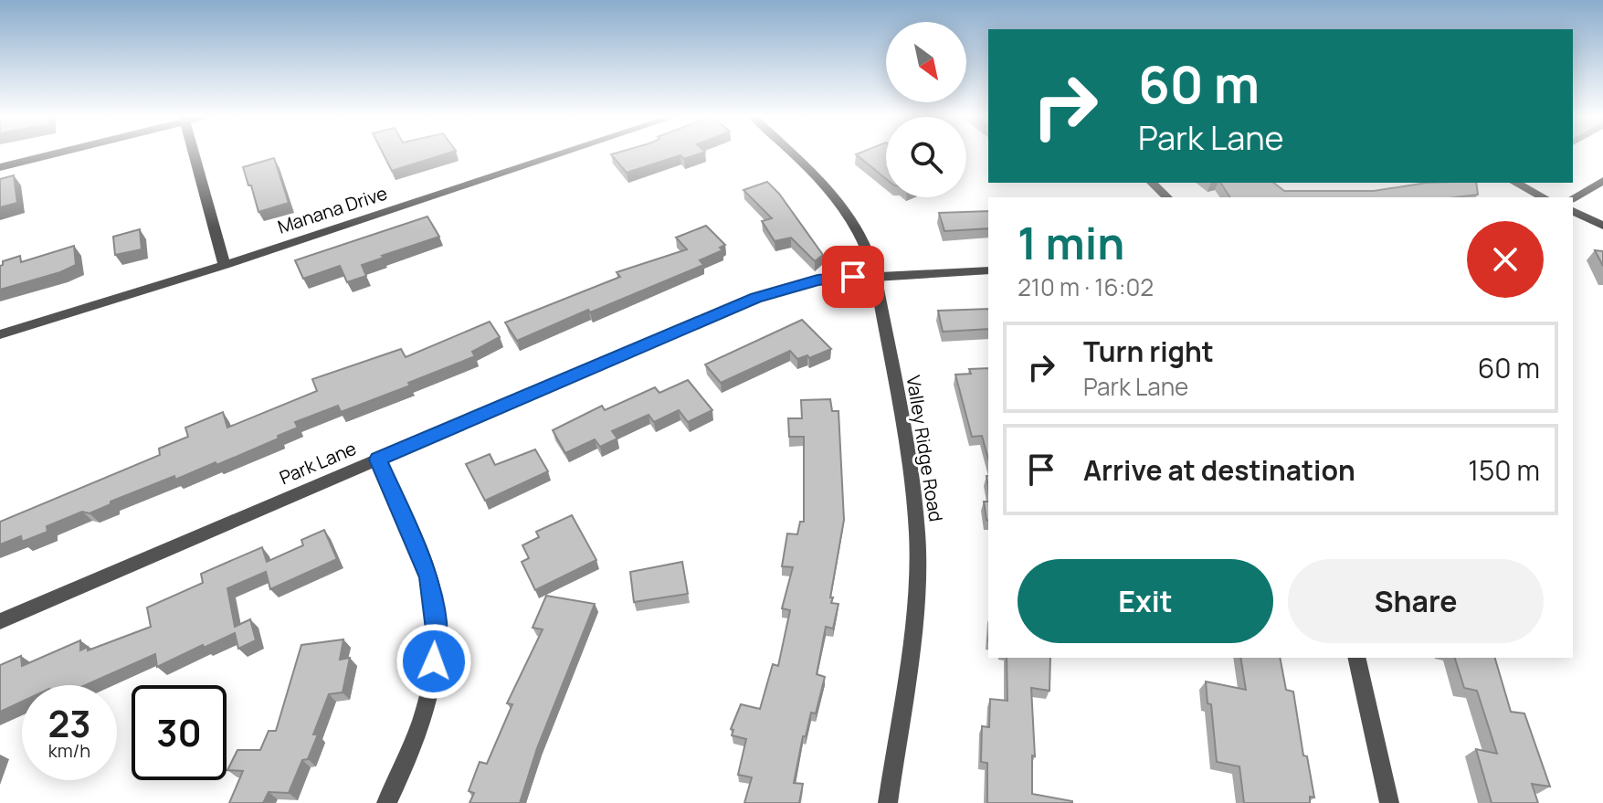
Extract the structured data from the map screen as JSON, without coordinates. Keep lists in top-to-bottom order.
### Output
{
  "streets": {
    "street": ["Manana Drive", "Valley Ridge Road", "Park Lane"]
  },
  "crossings": [
    ["Valley Ridge Road", "Park Lane"]
  ],
  "north": "bottom right",
  "page": {
    "turn": ["60 m", "Park Lane"],
    "heading": ["1 min", "210 m · 16:02"],
    "list": [
      {
        "name": "Turn right",
        "note": "Park Lane",
        "value": "60 m"
      },
      {
        "name": "Arrive at destination",
        "value": "150 m"
      }
    ],
    "buttons": ["Exit", "Share"],
    "speed": "23 km/h",
    "limit": "30"
  }
}
